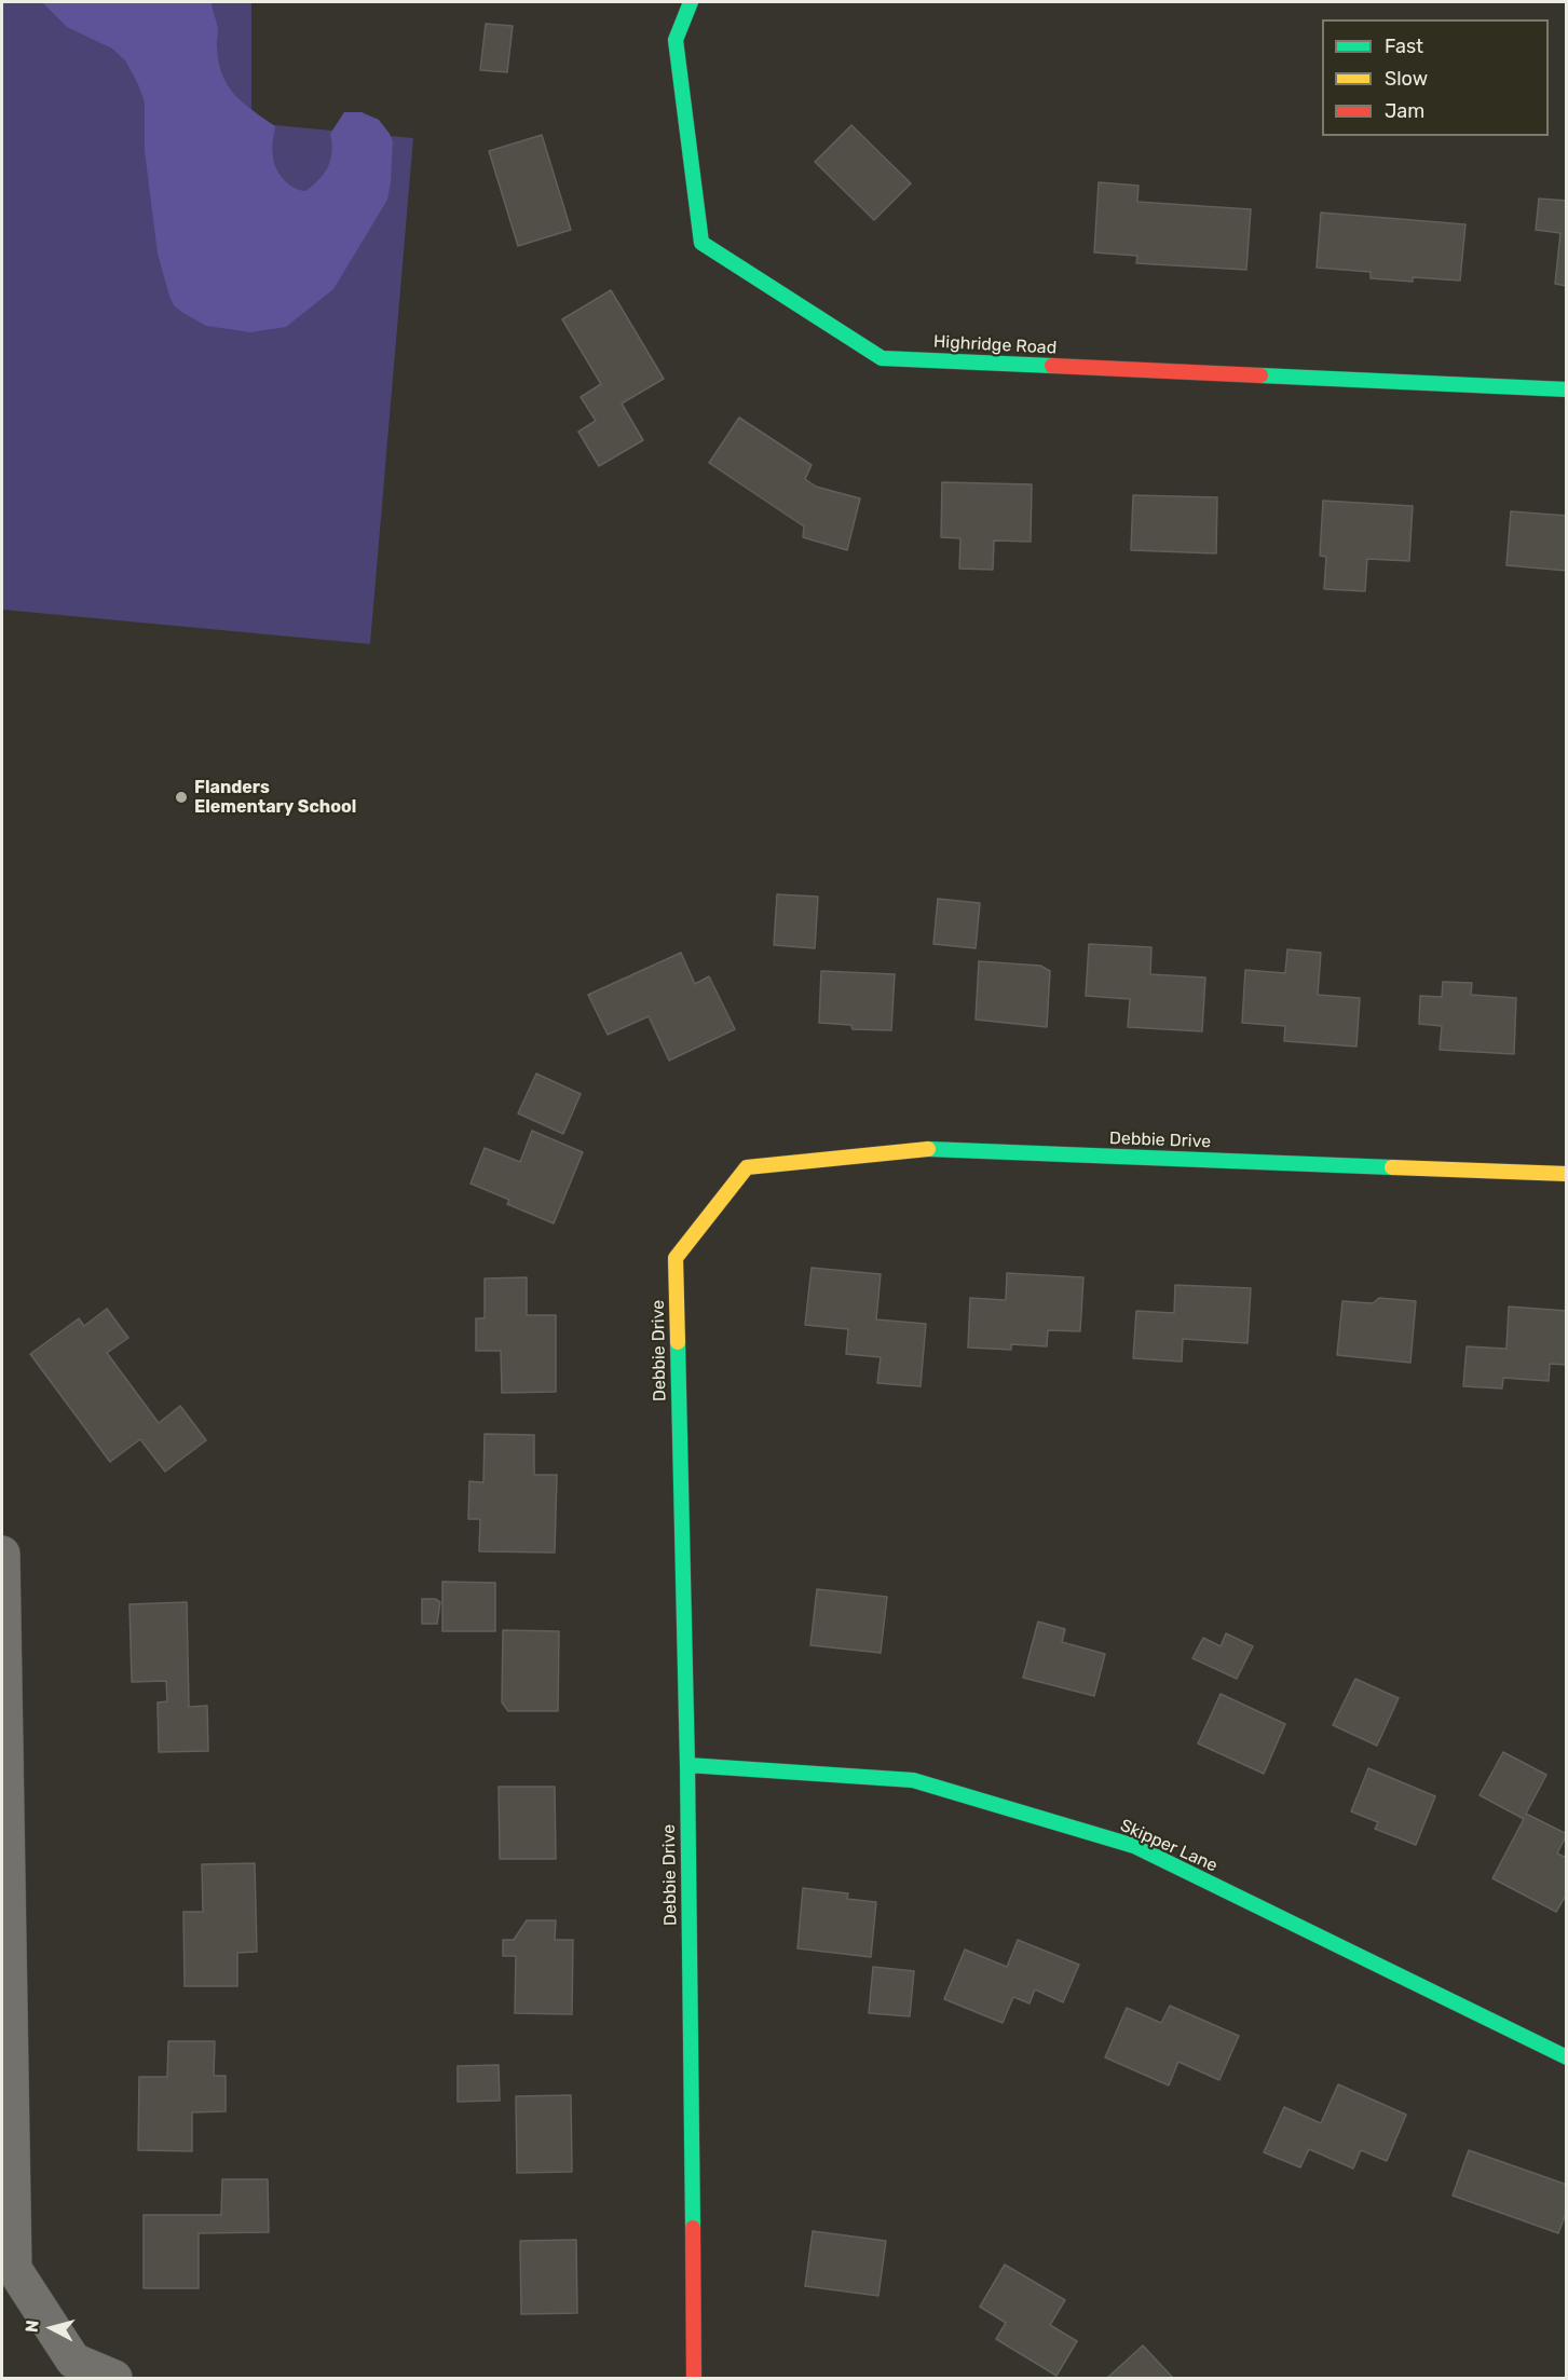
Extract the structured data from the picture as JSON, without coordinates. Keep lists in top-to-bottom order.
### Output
{
  "streets": {
    "street": ["Highridge Road", "Debbie Drive", "Skipper Lane"]
  },
  "crossings": [
    ["Debbie Drive", "Skipper Lane"]
  ],
  "places": ["Flanders Elementary School"],
  "legend": ["Fast", "Slow", "Jam"],
  "north": "left"
}
